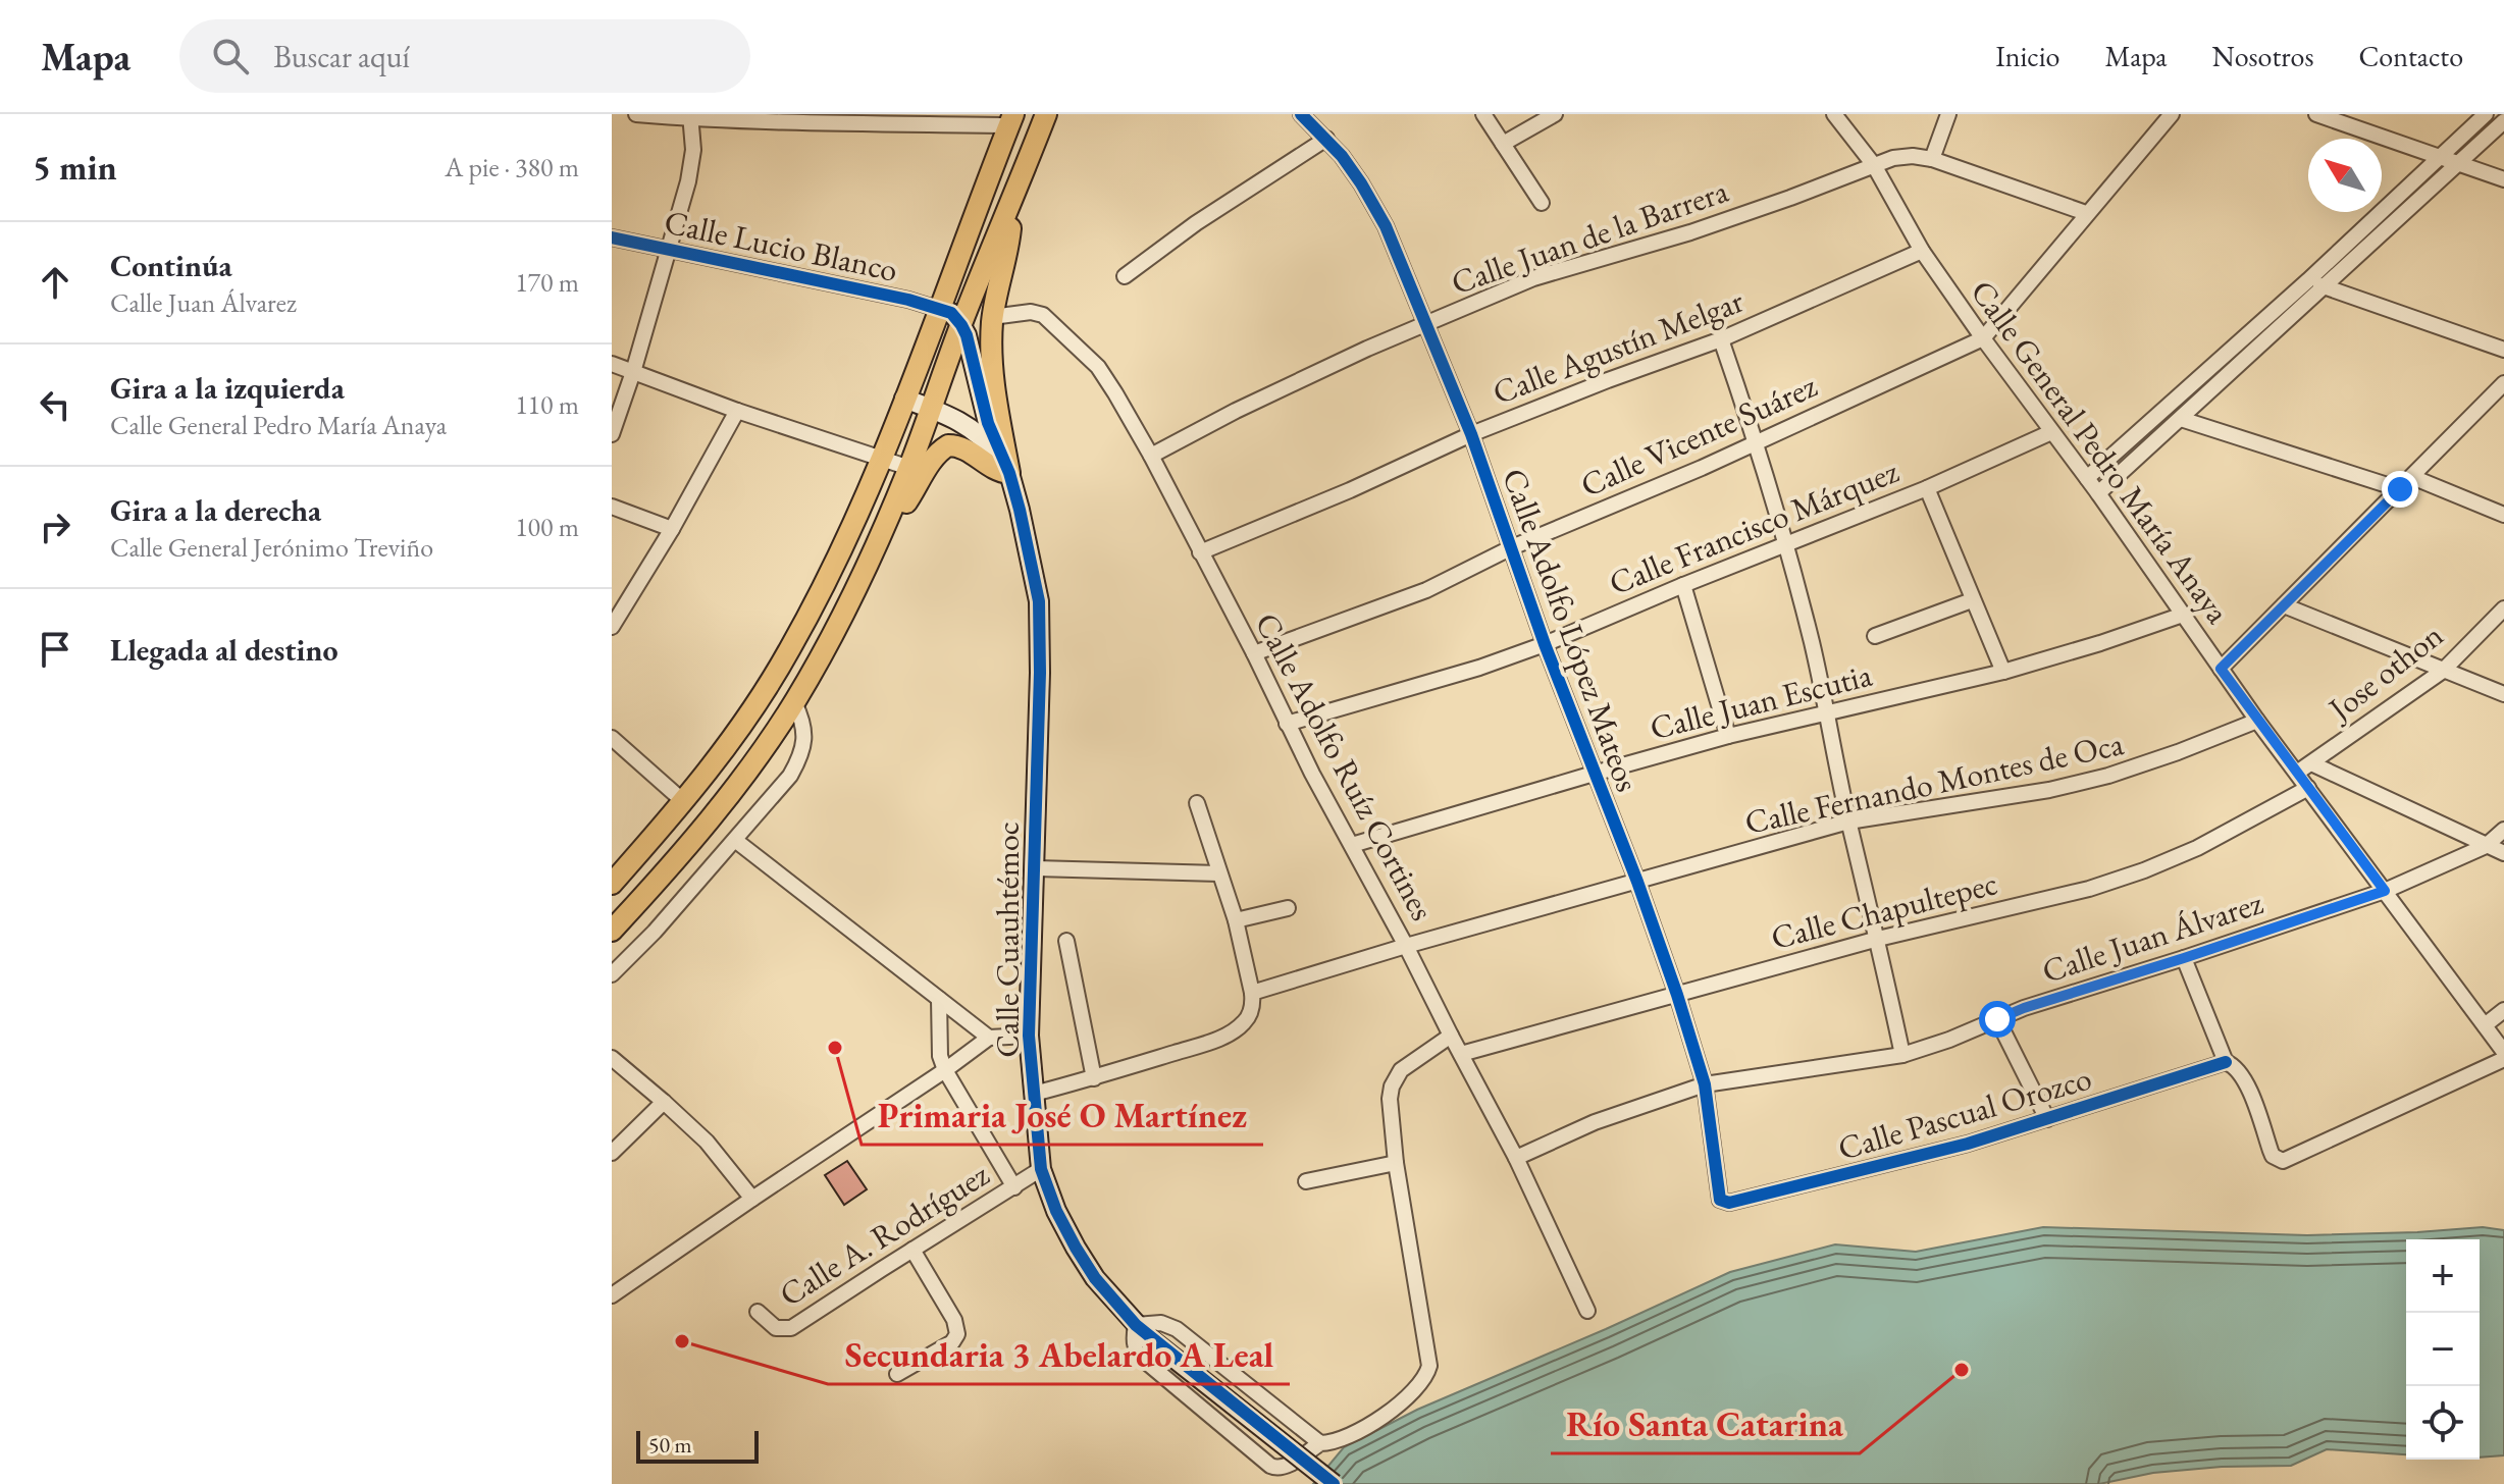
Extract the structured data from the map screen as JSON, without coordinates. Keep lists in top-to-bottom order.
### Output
{
  "streets": {
    "street": [
      "Calle Juan de la Barrera",
      "Calle Lucio Blanco",
      "Calle Agustín Melgar",
      "Calle Vicente Suárez",
      "Calle General Pedro María Anaya",
      "Calle Francisco Márquez",
      "Calle Adolfo López Mateos",
      "Jose othon",
      "Calle Juan Escutia",
      "Calle Adolfo Ruíz Cortines",
      "Calle Fernando Montes de Oca",
      "Calle Chapultepec",
      "Calle Juan Álvarez",
      "Calle Cuauhtémoc",
      "Calle Pascual Orozco",
      "Calle A. Rodríguez"
    ]
  },
  "crossings": [
    ["Calle Juan de la Barrera", "Calle General Pedro María Anaya"],
    ["Calle Juan de la Barrera", "Calle Adolfo López Mateos"],
    ["Calle Juan de la Barrera", "Calle Adolfo Ruíz Cortines"],
    ["Calle Agustín Melgar", "Calle General Pedro María Anaya"],
    ["Calle Agustín Melgar", "Calle Adolfo López Mateos"],
    ["Calle Agustín Melgar", "Calle Adolfo Ruíz Cortines"],
    ["Calle Vicente Suárez", "Calle General Pedro María Anaya"],
    ["Calle Vicente Suárez", "Calle Adolfo López Mateos"],
    ["Calle Vicente Suárez", "Calle Adolfo Ruíz Cortines"],
    ["Calle General Pedro María Anaya", "Calle Francisco Márquez"],
    ["Calle General Pedro María Anaya", "Jose othon"],
    ["Calle General Pedro María Anaya", "Calle Juan Escutia"],
    ["Calle General Pedro María Anaya", "Calle Fernando Montes de Oca"],
    ["Calle General Pedro María Anaya", "Calle Chapultepec"],
    ["Calle General Pedro María Anaya", "Calle Juan Álvarez"],
    ["Calle Francisco Márquez", "Calle Adolfo López Mateos"],
    ["Calle Francisco Márquez", "Calle Adolfo Ruíz Cortines"],
    ["Calle Adolfo López Mateos", "Calle Juan Escutia"],
    ["Calle Adolfo López Mateos", "Calle Fernando Montes de Oca"],
    ["Calle Adolfo López Mateos", "Calle Chapultepec"],
    ["Calle Adolfo López Mateos", "Calle Juan Álvarez"],
    ["Calle Adolfo López Mateos", "Calle Pascual Orozco"],
    ["Calle Juan Escutia", "Calle Adolfo Ruíz Cortines"],
    ["Calle Adolfo Ruíz Cortines", "Calle Fernando Montes de Oca"],
    ["Calle Adolfo Ruíz Cortines", "Calle Chapultepec"],
    ["Calle Adolfo Ruíz Cortines", "Calle Juan Álvarez"],
    ["Calle Cuauhtémoc", "Calle A. Rodríguez"]
  ],
  "places": ["Primaria José O Martínez", "Secundaria 3 Abelardo A Leal", "Río Santa Catarina"],
  "scale_bar": "50 m",
  "north": "top left",
  "page": {
    "header": "Mapa",
    "search": "Buscar aquí",
    "nav": [
      "Inicio",
      "Mapa",
      "Nosotros",
      "Contacto"
    ],
    "heading": ["5 min", "A pie · 380 m"],
    "list": [
      ["Continúa", "Calle Juan Álvarez", "170 m"],
      ["Gira a la izquierda", "Calle General Pedro María Anaya", "110 m"],
      ["Gira a la derecha", "Calle General Jerónimo Treviño", "100 m"],
      "Llegada al destino"
    ],
    "map_buttons": ["+", "−"],
    "scale": "50 m"
  }
}
